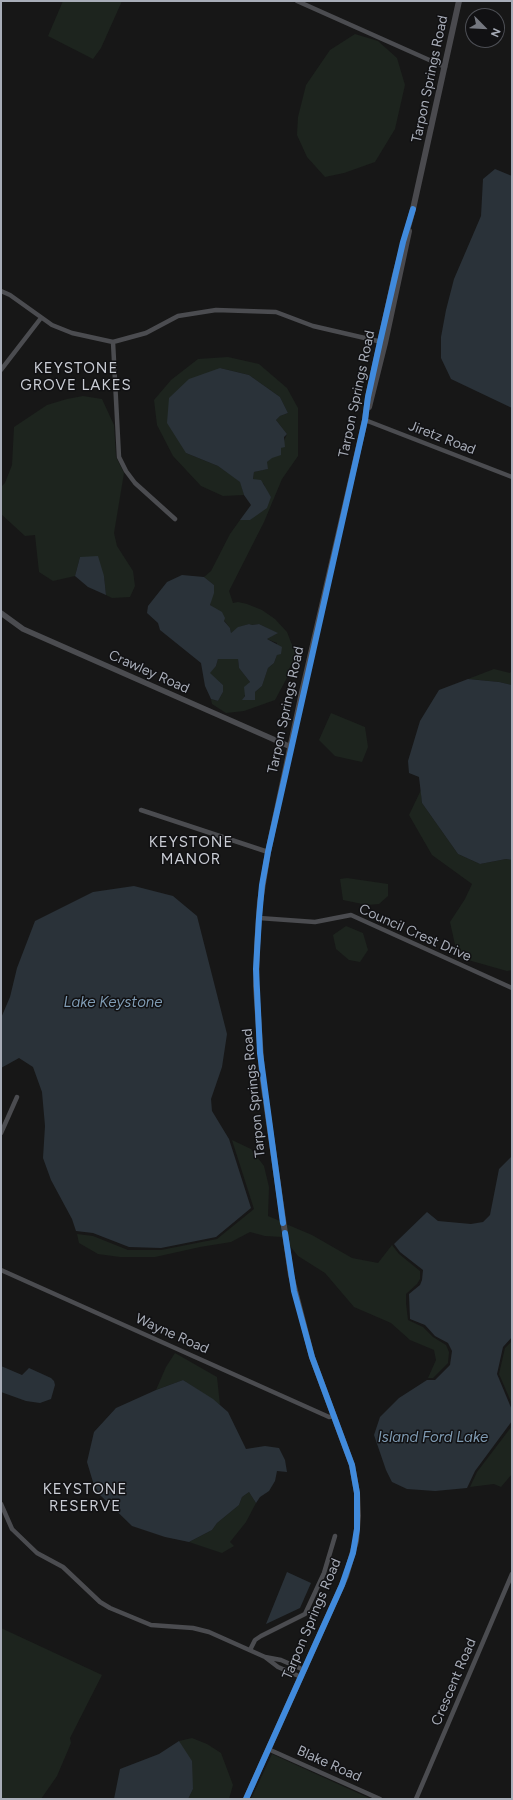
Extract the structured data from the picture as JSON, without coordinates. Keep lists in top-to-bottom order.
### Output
{
  "streets": {
    "main road": ["Tarpon Springs Road"],
    "street": [
      "Jiretz Road",
      "Crawley Road",
      "Council Crest Drive",
      "Wayne Road",
      "Crescent Road",
      "Blake Road"
    ]
  },
  "crossings": [
    ["Tarpon Springs Road", "Jiretz Road"],
    ["Tarpon Springs Road", "Crawley Road"],
    ["Tarpon Springs Road", "Council Crest Drive"],
    ["Tarpon Springs Road", "Wayne Road"],
    ["Tarpon Springs Road", "Blake Road"]
  ],
  "districts": ["KEYSTONE GROVE LAKES", "KEYSTONE MANOR", "KEYSTONE RESERVE"],
  "water": ["Lake Keystone", "Island Ford Lake"],
  "north": "bottom right"
}
